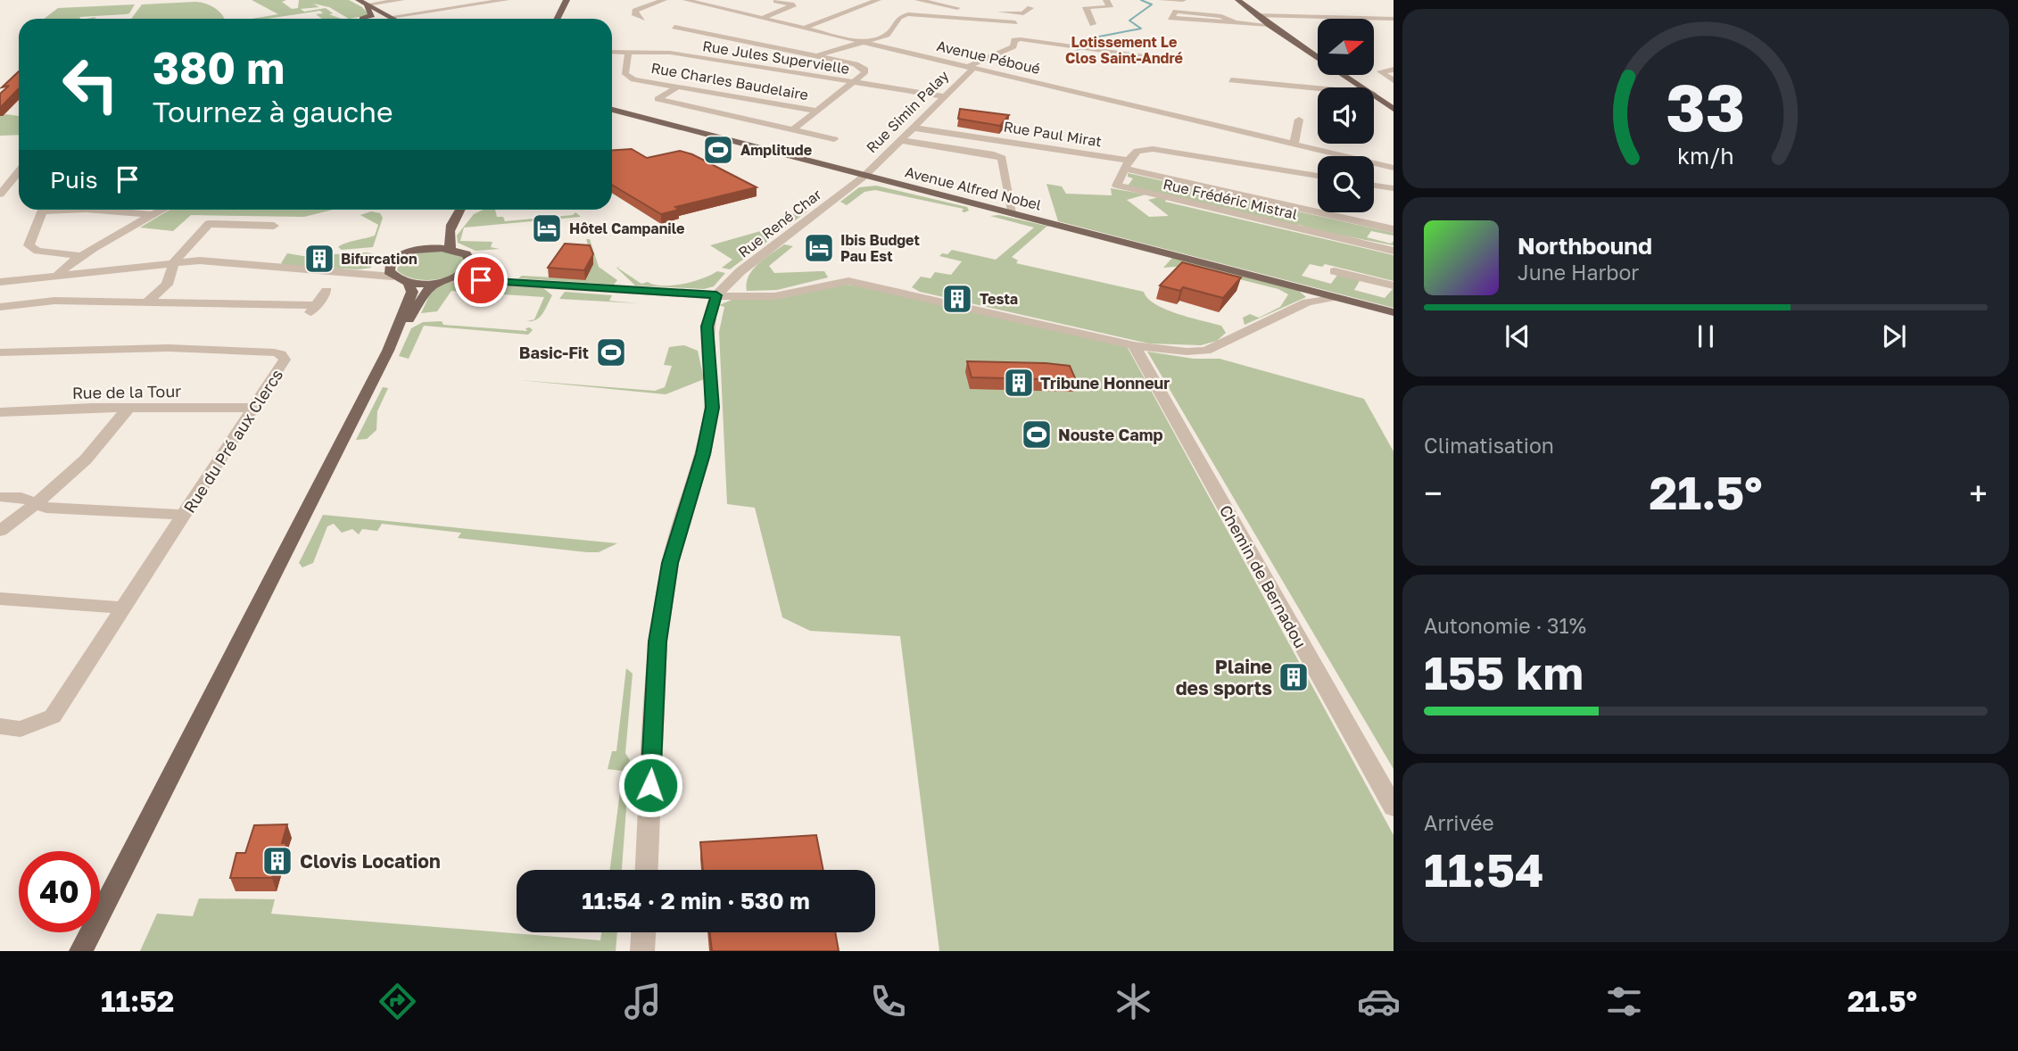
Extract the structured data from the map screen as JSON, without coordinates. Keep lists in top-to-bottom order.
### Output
{
  "streets": {
    "main road": ["Avenue Alfred Nobel"],
    "street": [
      "Rue Jules Supervielle",
      "Avenue Péboué",
      "Rue Charles Baudelaire",
      "Rue Simin Palay",
      "Rue Paul Mirat",
      "Rue Frédéric Mistral",
      "Rue René Char",
      "Rue de la Tour",
      "Rue du Pré aux Clercs",
      "Chemin de Bernadou"
    ]
  },
  "crossings": [
    ["Rue Jules Supervielle", "Rue Charles Baudelaire"],
    ["Rue Jules Supervielle", "Rue Simin Palay"],
    ["Avenue Péboué", "Rue Simin Palay"],
    ["Rue Simin Palay", "Rue Paul Mirat"],
    ["Rue Simin Palay", "Avenue Alfred Nobel"],
    ["Rue Simin Palay", "Rue René Char"],
    ["Rue Paul Mirat", "Rue Frédéric Mistral"],
    ["Avenue Alfred Nobel", "Rue René Char"],
    ["Rue de la Tour", "Rue du Pré aux Clercs"]
  ],
  "districts": ["Lotissement Le Clos Saint-André"],
  "places": {
    "sports": ["Amplitude", "Basic-Fit", "Nouste Camp"],
    "hotel": ["Hôtel Campanile", "Ibis Budget Pau Est"],
    "building": [
      "Bifurcation",
      "Testa",
      "Tribune Honneur",
      "Plaine des sports",
      "Clovis Location"
    ]
  },
  "north": "right",
  "page": {
    "turn": ["380 m", "Tournez à gauche"],
    "then": "Puis",
    "song": ["Northbound", "June Harbor"],
    "tile": [
      "Climatisation",
      ["Autonomie · 31%", "155 km"],
      ["Arrivée", "11:54"]
    ],
    "heat": ["−", "21.5°", "+"],
    "limit": "40",
    "trip": "11:54 · 2 min · 530 m",
    "tabs": ["11:52", "21.5°"],
    "gauge": ["33", "km/h"]
  }
}
